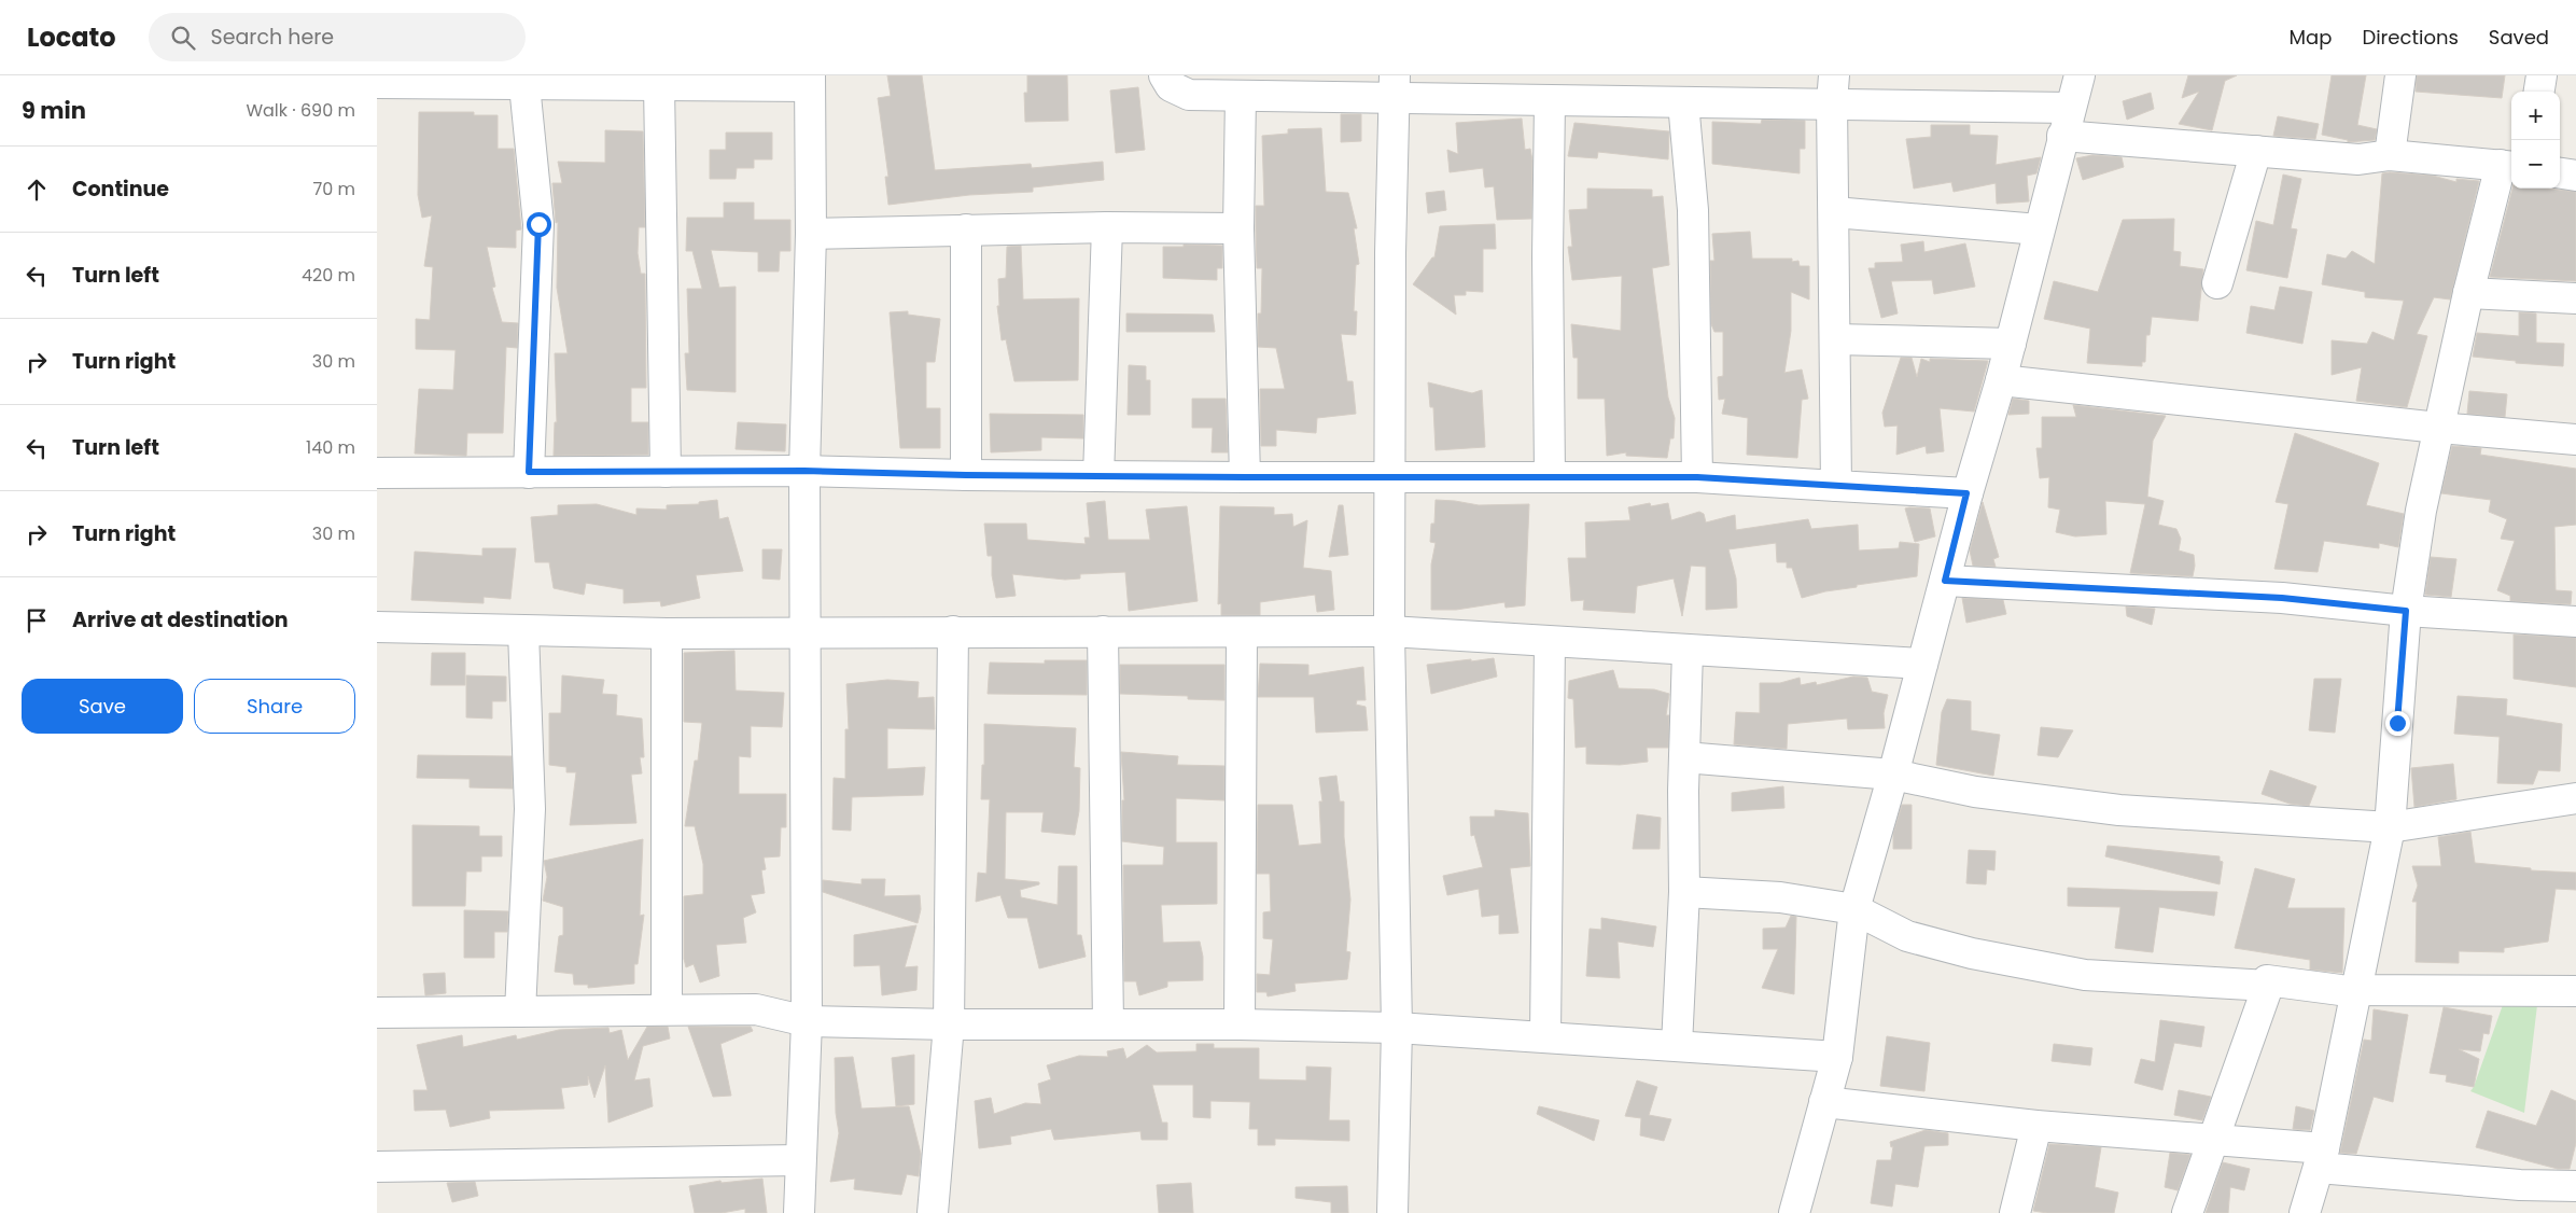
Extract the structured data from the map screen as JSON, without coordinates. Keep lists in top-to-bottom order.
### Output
{
  "page": {
    "header": "Locato",
    "search": "Search here",
    "nav": ["Map", "Directions", "Saved"],
    "heading": ["9 min", "Walk · 690 m"],
    "map_buttons": ["+", "−"],
    "list": [
      ["Continue", "70 m"],
      ["Turn left", "420 m"],
      ["Turn right", "30 m"],
      ["Turn left", "140 m"],
      ["Turn right", "30 m"],
      "Arrive at destination"
    ],
    "buttons": ["Save", "Share"]
  }
}
